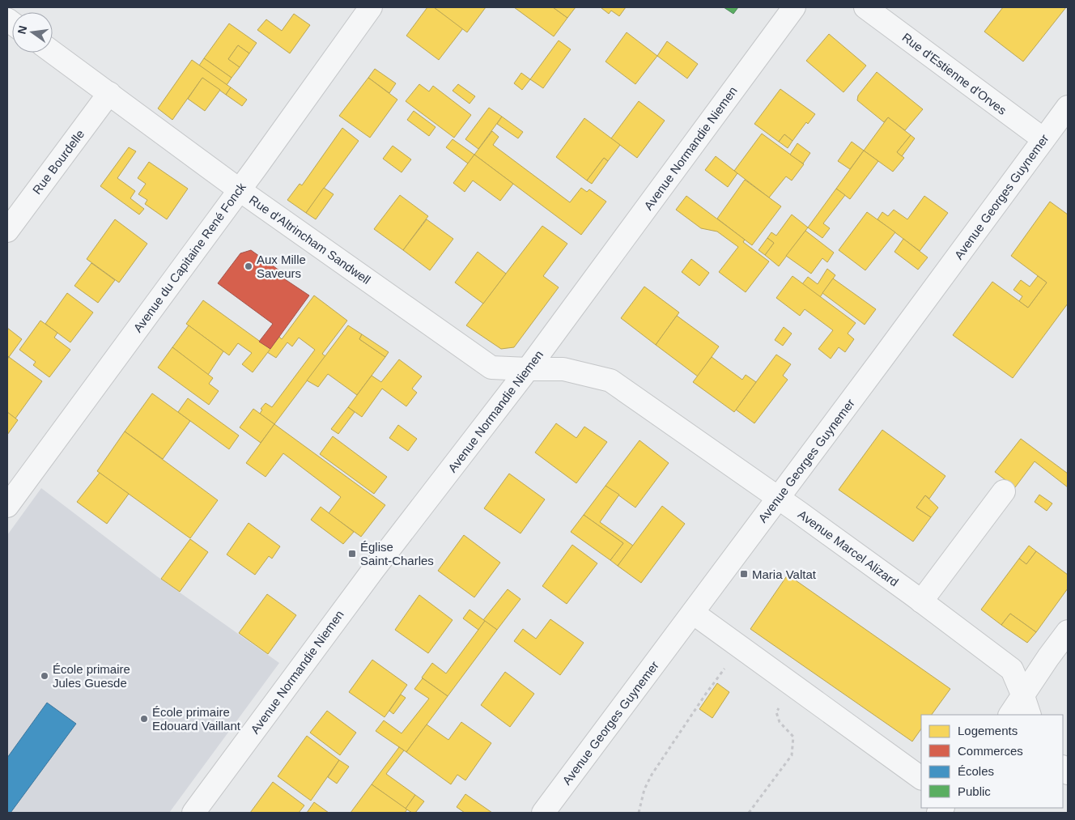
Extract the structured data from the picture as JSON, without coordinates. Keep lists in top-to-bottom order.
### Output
{
  "streets": {
    "street": [
      "Rue d'Estienne d'Orves",
      "Avenue Normandie Niemen",
      "Rue Bourdelle",
      "Avenue Georges Guynemer",
      "Rue d'Altrincham Sandwell",
      "Avenue du Capitaine René Fonck",
      "Avenue Marcel Alizard"
    ]
  },
  "crossings": [
    ["Rue d'Estienne d'Orves", "Avenue Georges Guynemer"],
    ["Avenue Normandie Niemen", "Rue d'Altrincham Sandwell"],
    ["Avenue Normandie Niemen", "Avenue Marcel Alizard"],
    ["Rue Bourdelle", "Rue d'Altrincham Sandwell"],
    ["Avenue Georges Guynemer", "Avenue Marcel Alizard"],
    ["Rue d'Altrincham Sandwell", "Avenue du Capitaine René Fonck"],
    ["Rue d'Altrincham Sandwell", "Avenue Marcel Alizard"]
  ],
  "places": {
    "other": ["Aux Mille Saveurs", "École primaire Jules Guesde", "École primaire Edouard Vaillant"],
    "transit": ["Église Saint-Charles", "Maria Valtat"]
  },
  "legend": [
    "Logements",
    "Commerces",
    "Écoles",
    "Public"
  ],
  "north": "left"
}
